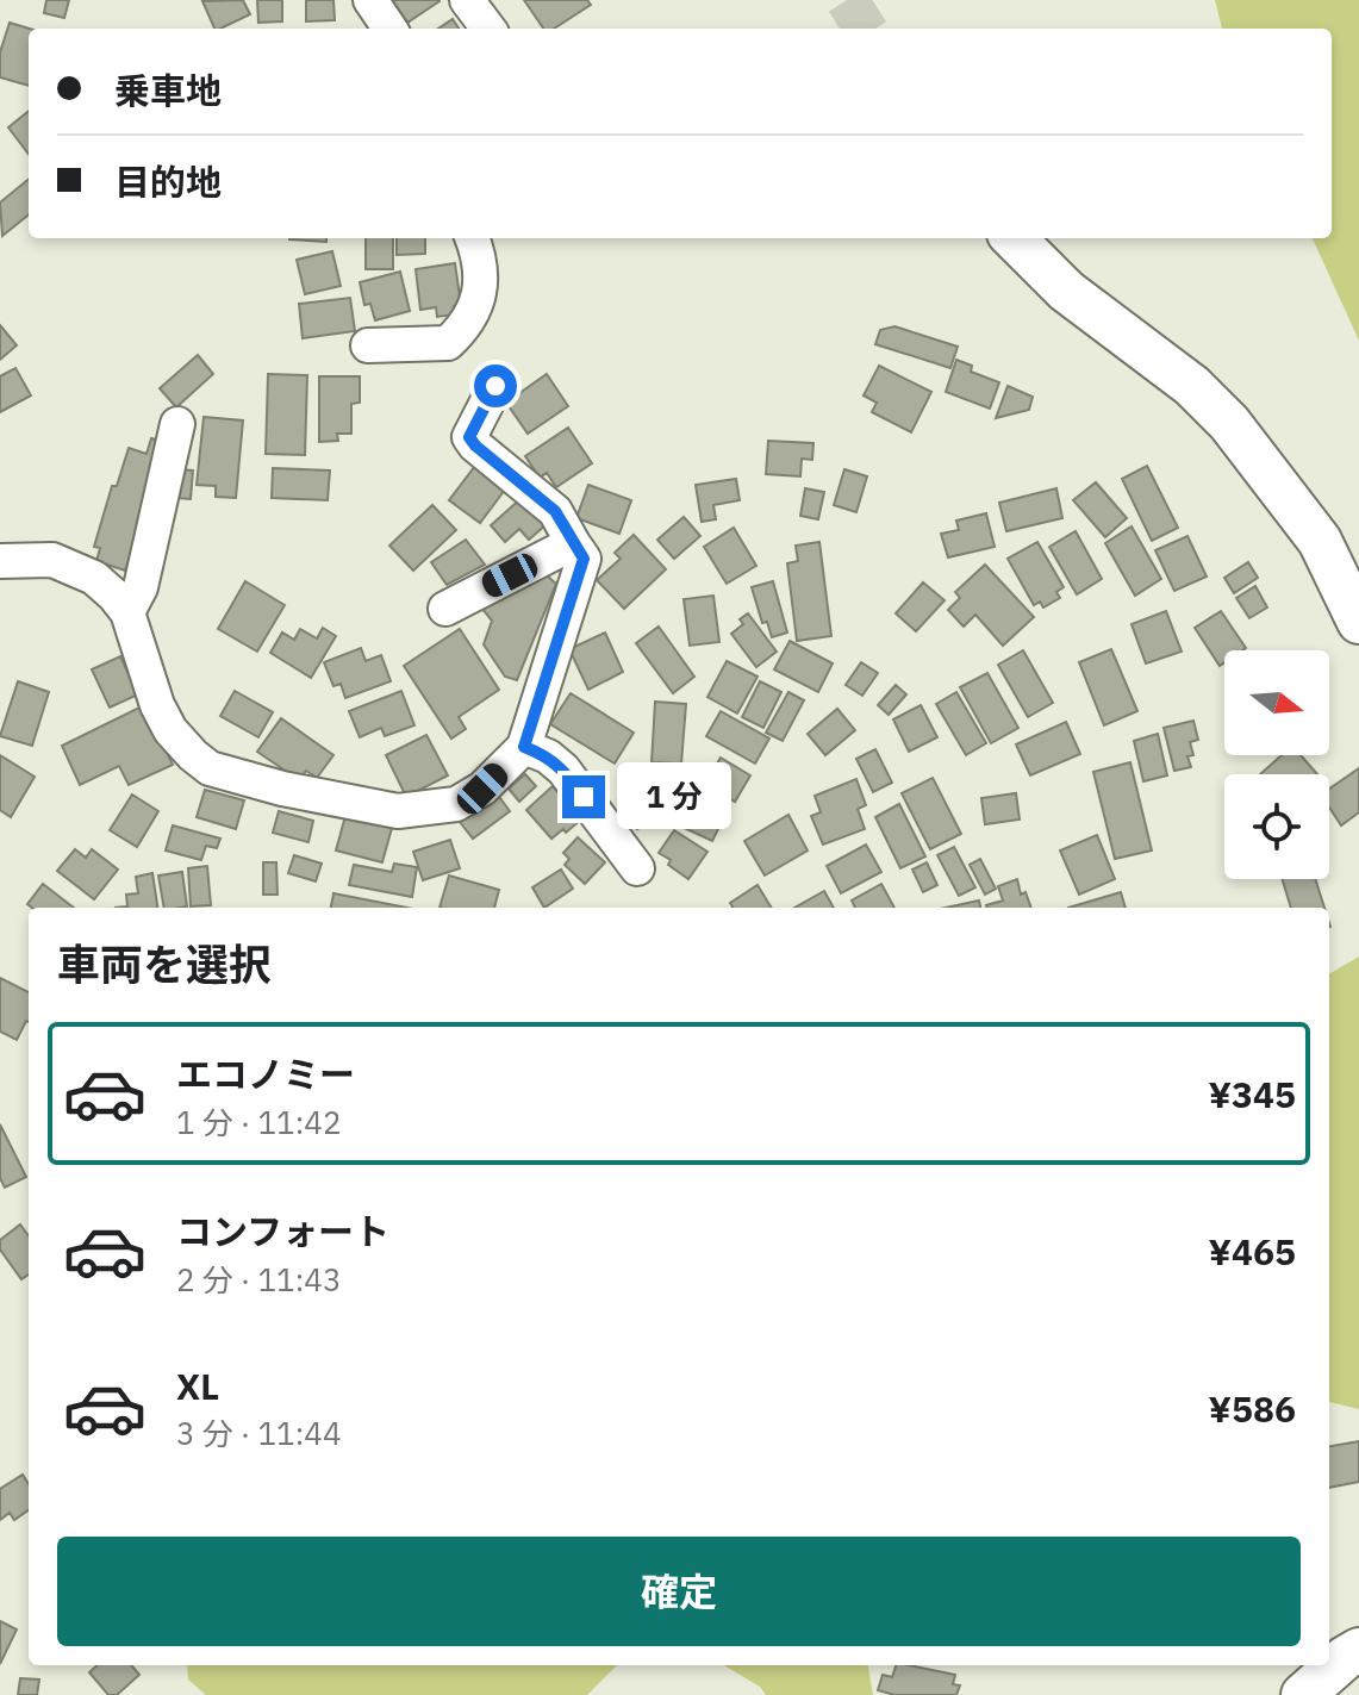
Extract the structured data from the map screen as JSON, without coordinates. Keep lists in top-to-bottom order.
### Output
{
  "north": "right",
  "page": {
    "banner": ["乗車地", "目的地"],
    "bubble": "1 分",
    "heading": "車両を選択",
    "list": [
      {
        "name": "エコノミー",
        "note": "1 分 · 11:42",
        "value": "¥345"
      },
      {
        "name": "コンフォート",
        "note": "2 分 · 11:43",
        "value": "¥465"
      },
      {
        "name": "XL",
        "note": "3 分 · 11:44",
        "value": "¥586"
      }
    ],
    "buttons": "確定"
  }
}
